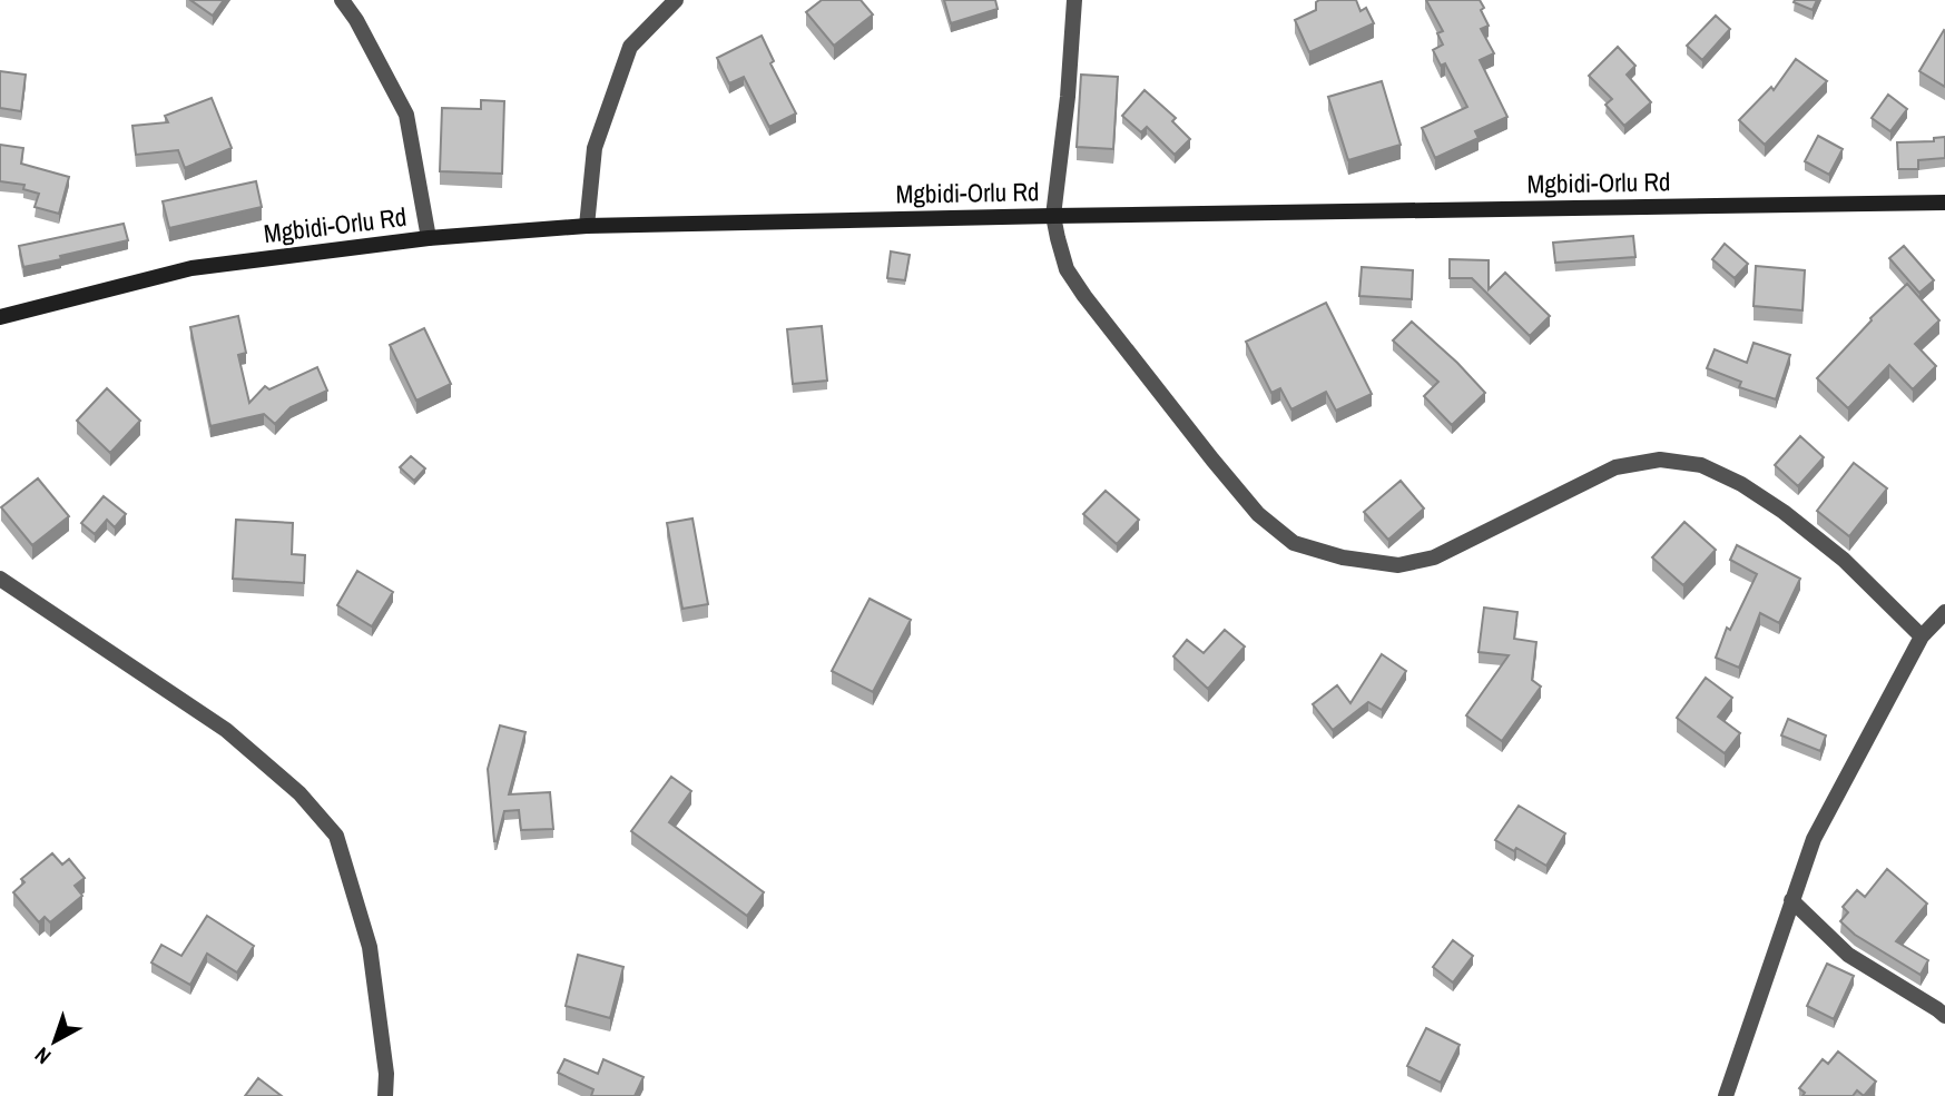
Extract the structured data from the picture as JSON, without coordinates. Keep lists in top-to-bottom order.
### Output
{
  "streets": {
    "main road": ["Mgbidi-Orlu Rd"]
  },
  "north": "bottom left"
}
